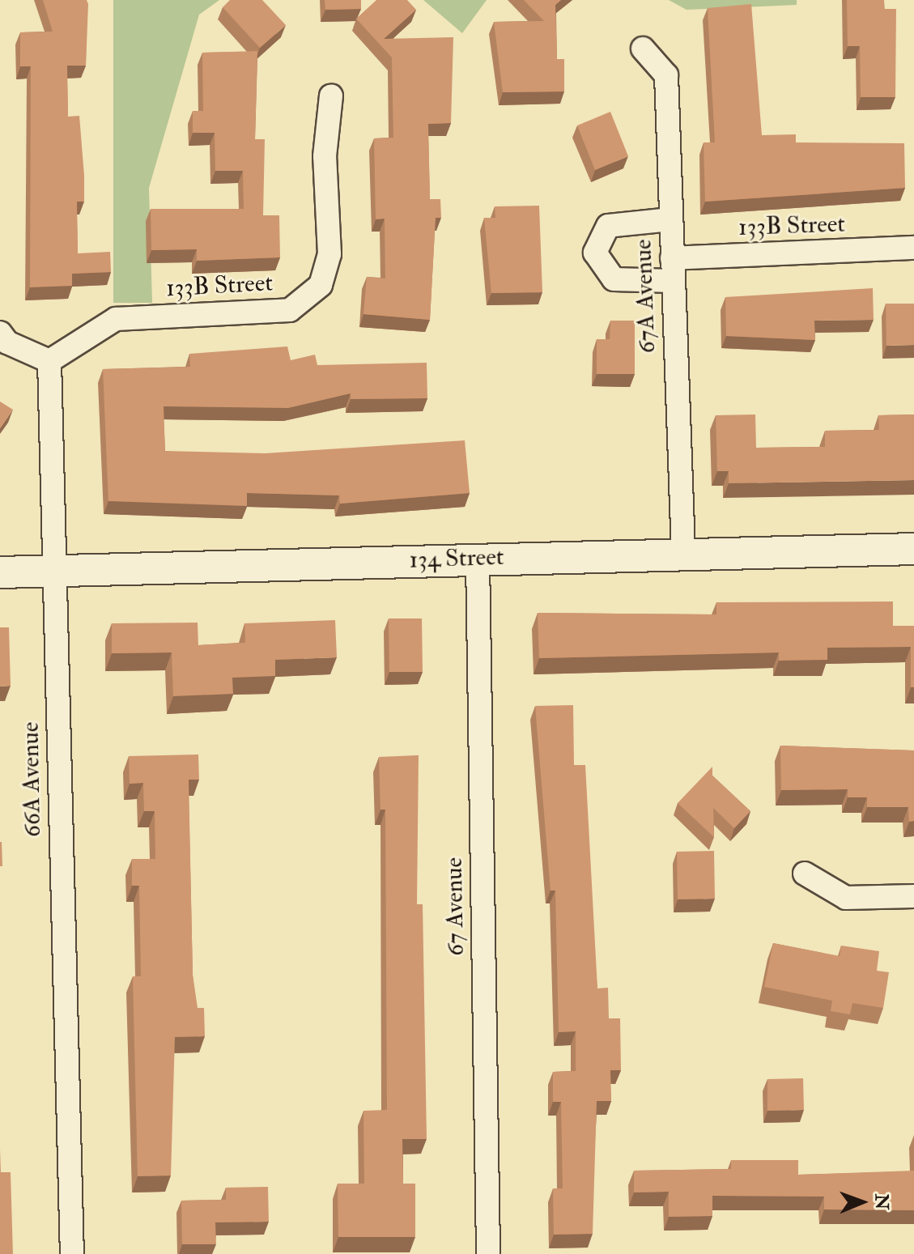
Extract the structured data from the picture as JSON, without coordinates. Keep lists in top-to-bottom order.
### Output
{
  "streets": {
    "street": [
      "133B Street",
      "67A Avenue",
      "134 Street",
      "66A Avenue",
      "67 Avenue"
    ]
  },
  "crossings": [
    ["133B Street", "67A Avenue"],
    ["133B Street", "66A Avenue"],
    ["67A Avenue", "134 Street"],
    ["134 Street", "66A Avenue"],
    ["134 Street", "67 Avenue"]
  ],
  "north": "right"
}
